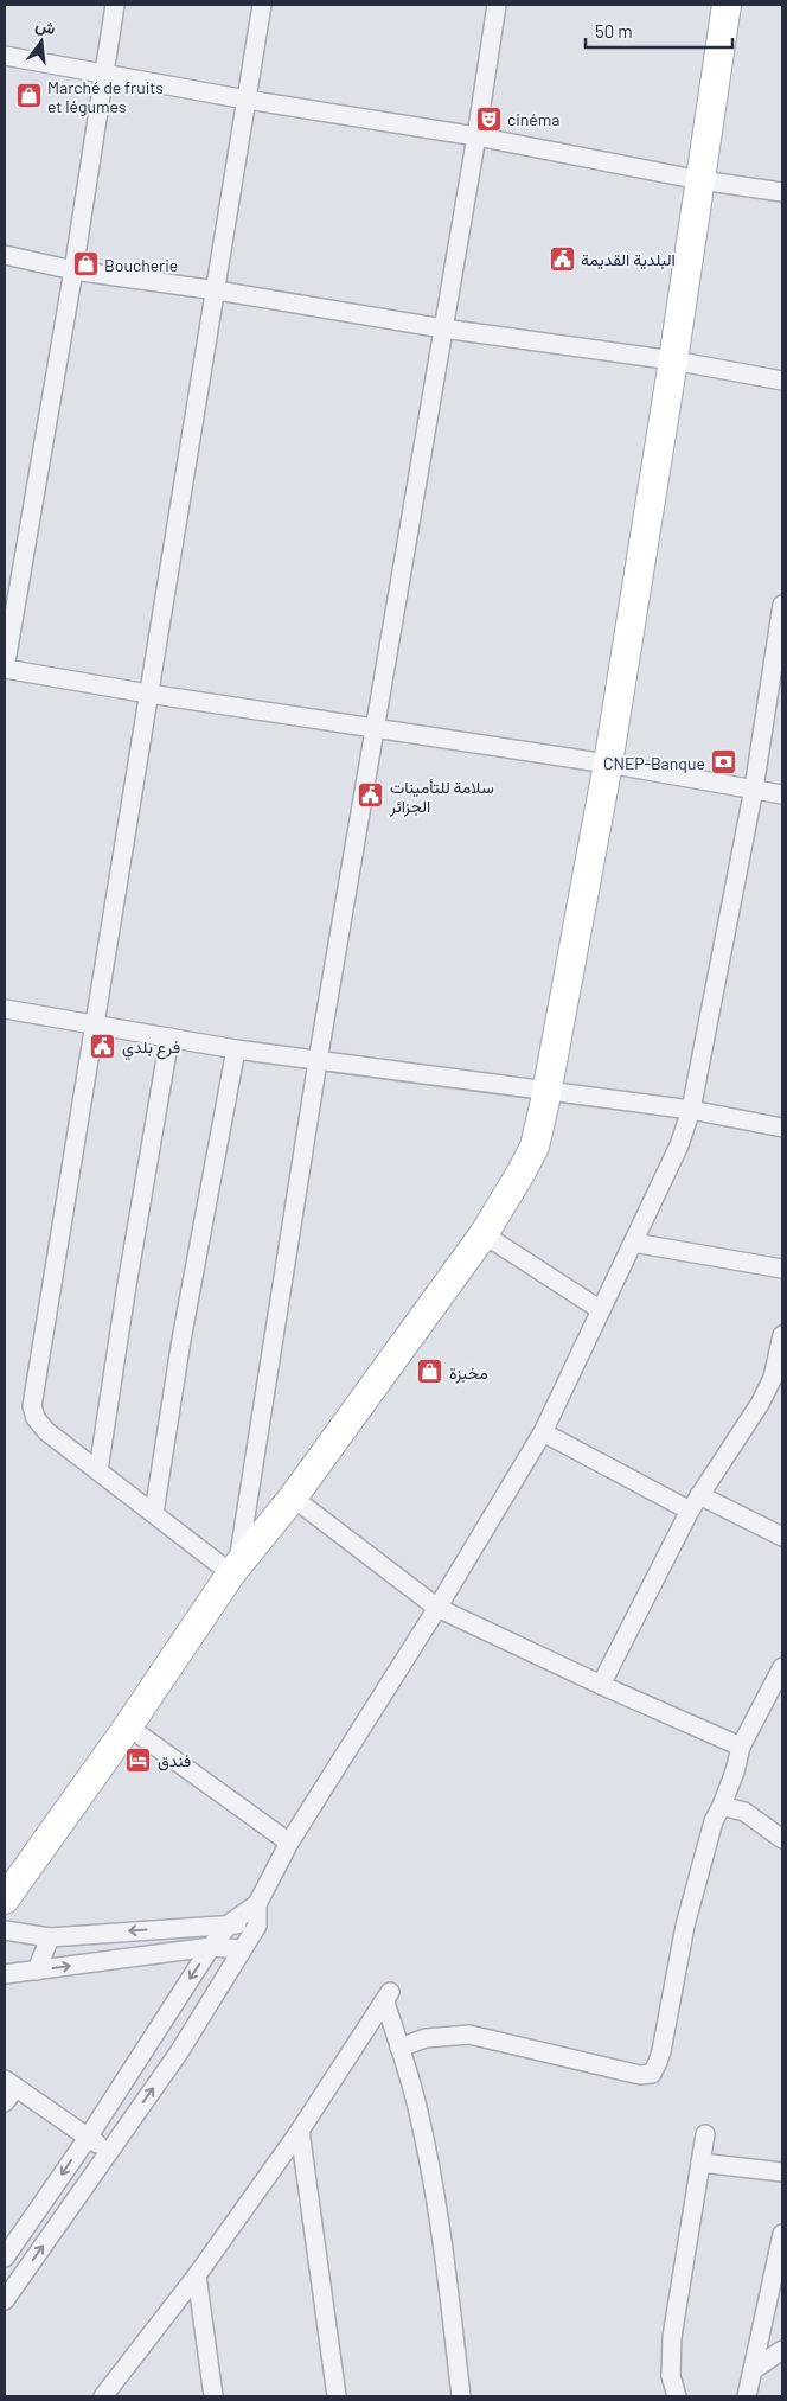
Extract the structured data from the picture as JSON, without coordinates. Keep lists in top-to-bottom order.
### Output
{
  "places": {
    "shop": ["Marché de fruits et légumes", "Boucherie", "مخبزة"],
    "theatre": ["cinéma"],
    "public building": ["البلدية القديمة", "سلامة للتأمينات الجزائر", "فرع بلدي"],
    "bank": ["CNEP-Banque"],
    "hotel": ["فندق"]
  },
  "scale_bar": "50 m",
  "north": "top"
}
